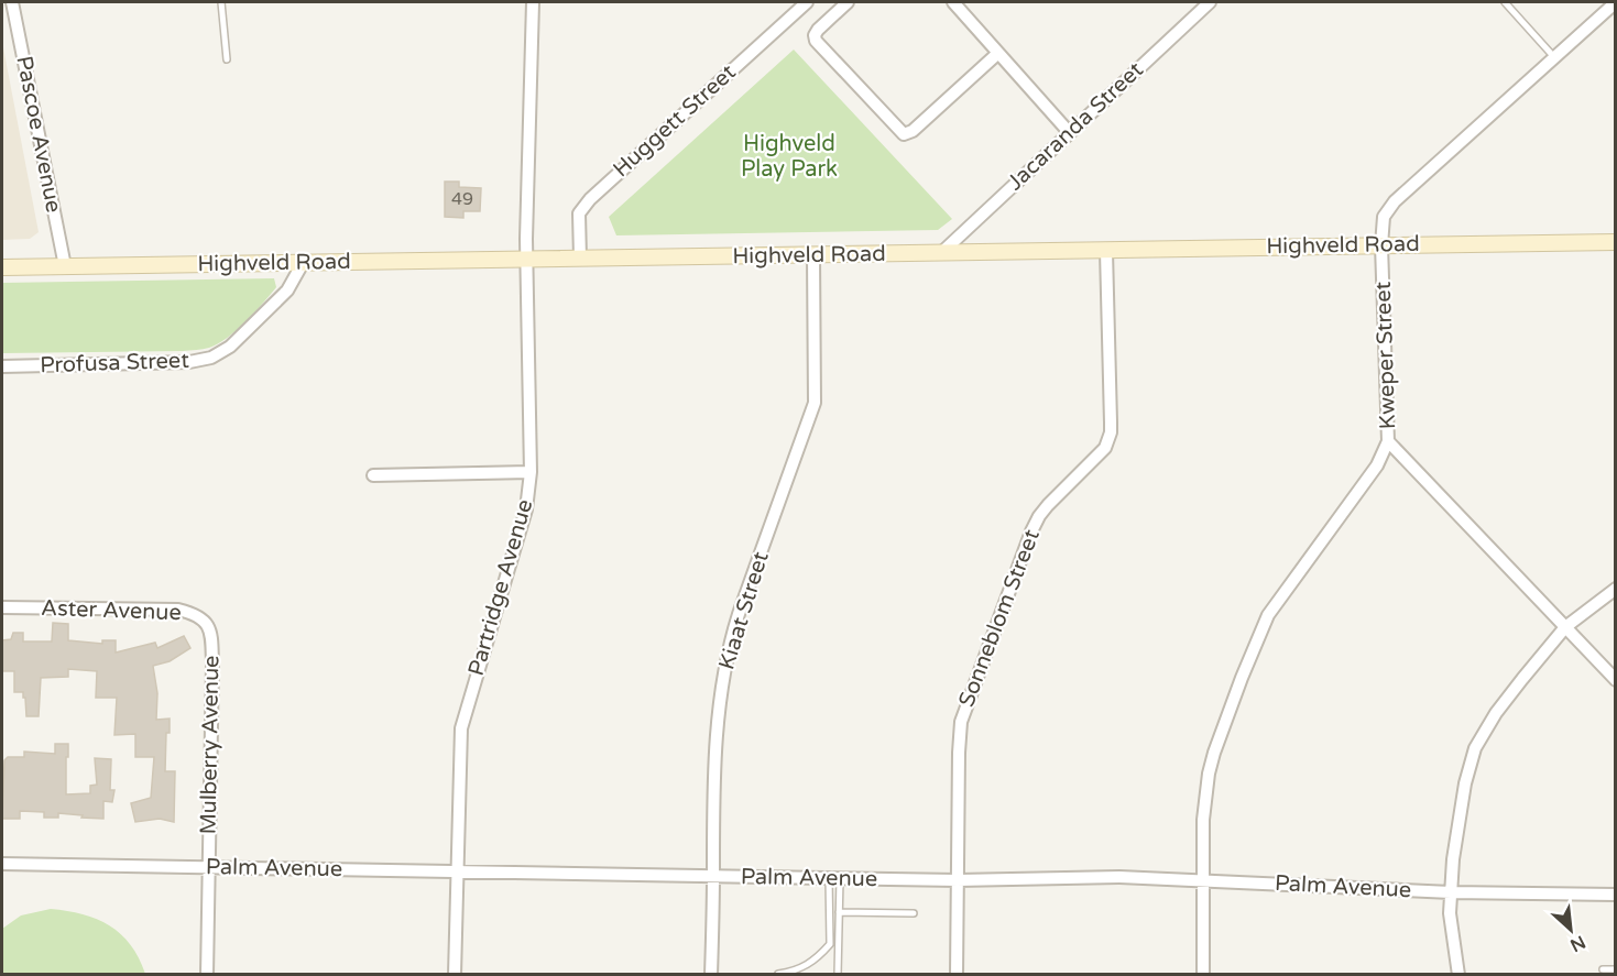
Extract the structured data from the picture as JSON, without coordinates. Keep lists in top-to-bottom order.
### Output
{
  "streets": {
    "street": [
      "Huggett Street",
      "Jacaranda Street",
      "Pascoe Avenue",
      "Highveld Road",
      "Kweper Street",
      "Profusa Street",
      "Partridge Avenue",
      "Aster Avenue",
      "Kiaat Street",
      "Sonneblom Street",
      "Mulberry Avenue",
      "Palm Avenue"
    ]
  },
  "crossings": [
    ["Huggett Street", "Highveld Road"],
    ["Jacaranda Street", "Highveld Road"],
    ["Pascoe Avenue", "Highveld Road"],
    ["Highveld Road", "Kweper Street"],
    ["Highveld Road", "Profusa Street"],
    ["Highveld Road", "Partridge Avenue"],
    ["Highveld Road", "Kiaat Street"],
    ["Highveld Road", "Sonneblom Street"],
    ["Partridge Avenue", "Palm Avenue"],
    ["Aster Avenue", "Mulberry Avenue"],
    ["Kiaat Street", "Palm Avenue"],
    ["Sonneblom Street", "Palm Avenue"],
    ["Mulberry Avenue", "Palm Avenue"]
  ],
  "parks": ["Highveld Play Park"],
  "house_numbers": ["49"],
  "north": "bottom right"
}
